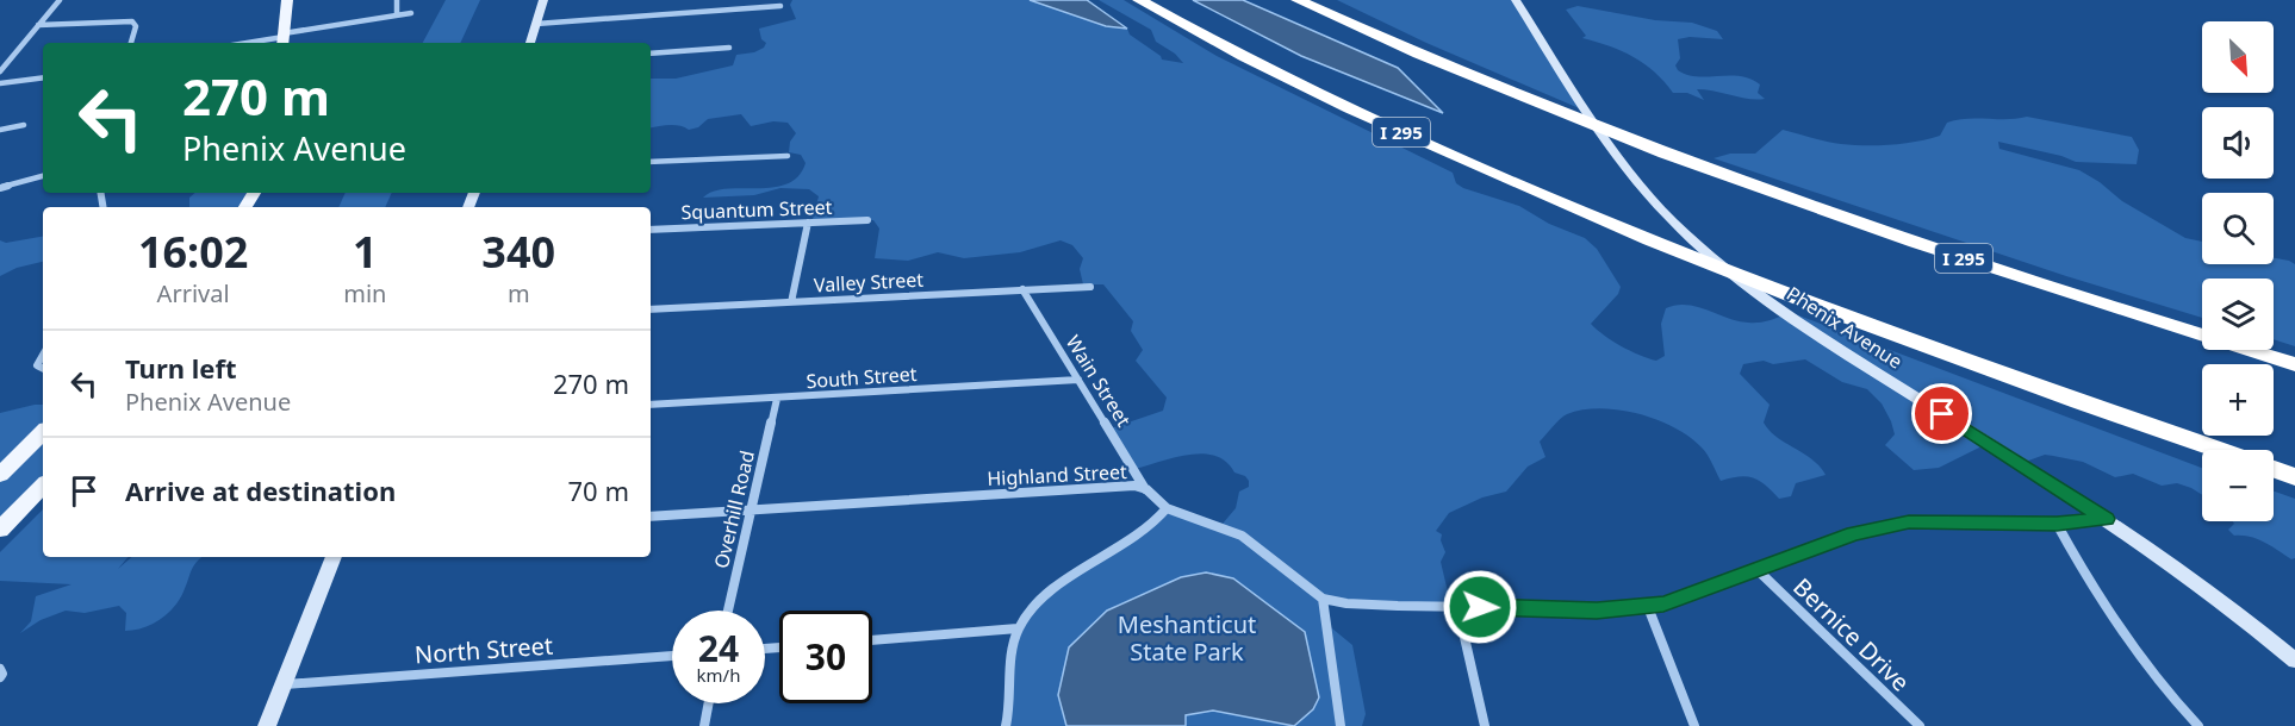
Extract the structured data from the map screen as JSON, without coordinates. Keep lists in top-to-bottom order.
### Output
{
  "streets": {
    "highway": ["I 295"],
    "main road": ["Phenix Avenue"],
    "street": [
      "Squantum Street",
      "Valley Street",
      "South Street",
      "Wain Street",
      "Highland Street",
      "Overhill Road",
      "Bernice Drive",
      "North Street"
    ]
  },
  "crossings": [
    ["Valley Street", "Wain Street"],
    ["Phenix Avenue", "Highland Street"],
    ["South Street", "Wain Street"],
    ["South Street", "Overhill Road"],
    ["Wain Street", "Highland Street"],
    ["Highland Street", "Overhill Road"],
    ["Highland Street", "Bernice Drive"]
  ],
  "parks": ["Meshanticut State Park"],
  "north": "bottom right",
  "page": {
    "map_buttons": ["+", "−"],
    "turn": ["270 m", "Phenix Avenue"],
    "eta": [
      "16:02",
      "Arrival",
      "1",
      "min",
      "340",
      "m"
    ],
    "list": [
      {
        "name": "Turn left",
        "note": "Phenix Avenue",
        "value": "270 m"
      },
      {
        "name": "Arrive at destination",
        "value": "70 m"
      }
    ],
    "speed": "24 km/h",
    "limit": "30"
  }
}
